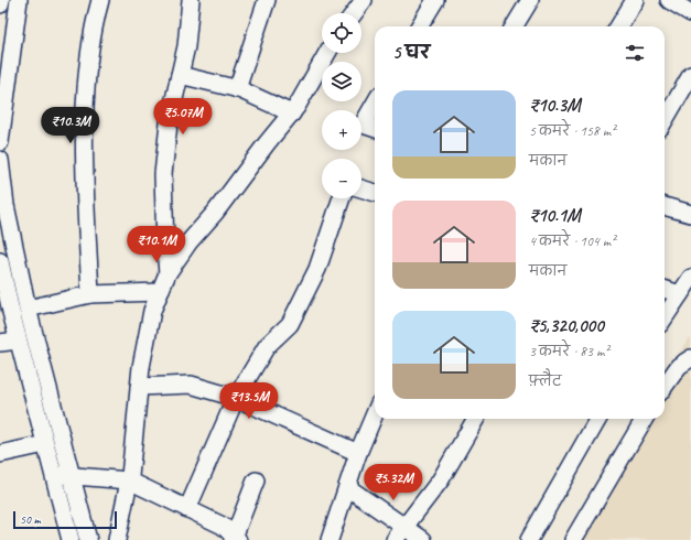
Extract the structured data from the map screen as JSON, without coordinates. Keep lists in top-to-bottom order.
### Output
{
  "scale_bar": "50 m",
  "page": {
    "map_buttons": ["+", "−"],
    "heading": "5 घर",
    "list": [
      {
        "name": "₹10.3M",
        "note": "5 कमरे · 158 m² · मकान"
      },
      {
        "name": "₹10.1M",
        "note": "4 कमरे · 104 m² · मकान"
      },
      {
        "name": "₹5,320,000",
        "note": "3 कमरे · 83 m² · फ़्लैट"
      }
    ],
    "price": [
      "₹5.07M",
      "₹10.3M",
      "₹10.1M",
      "₹13.5M",
      "₹5.32M"
    ],
    "scale": "50 m"
  }
}
